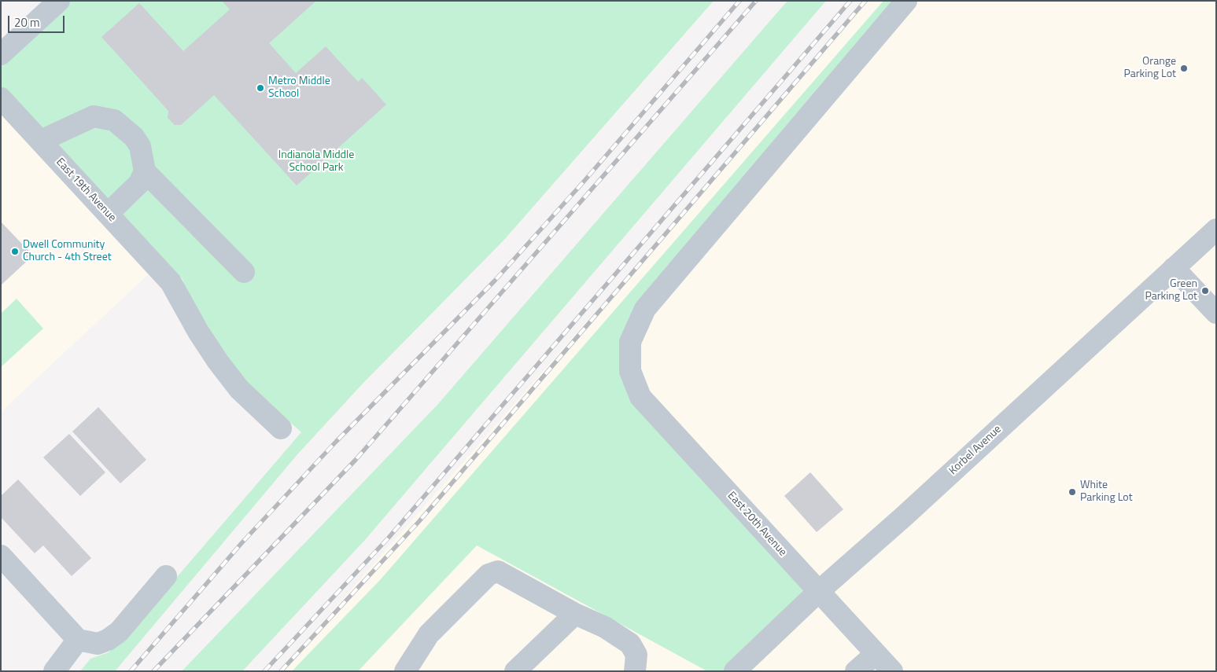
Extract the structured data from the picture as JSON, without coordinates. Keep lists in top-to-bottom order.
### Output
{
  "streets": {
    "street": ["East 19th Avenue", "Korbel Avenue", "East 20th Avenue"]
  },
  "crossings": [
    ["Korbel Avenue", "East 20th Avenue"]
  ],
  "parks": ["Indianola Middle School Park"],
  "places": [
    "Orange Parking Lot",
    "Metro Middle School",
    "Dwell Community Church - 4th Street",
    "Green Parking Lot",
    "White Parking Lot"
  ],
  "scale_bar": "20 m"
}
